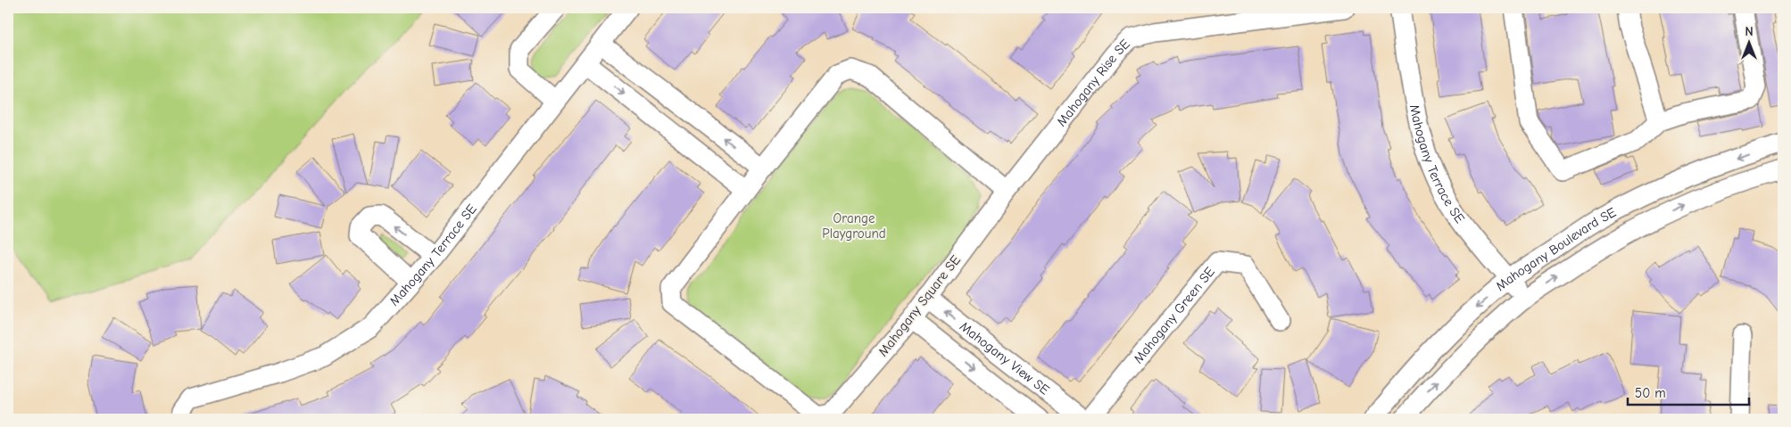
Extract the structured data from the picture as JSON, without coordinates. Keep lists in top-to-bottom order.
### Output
{
  "streets": {
    "street": [
      "Mahogany Rise SE",
      "Mahogany Terrace SE",
      "Mahogany Boulevard SE",
      "Mahogany Square SE",
      "Mahogany Green SE",
      "Mahogany View SE"
    ]
  },
  "crossings": [
    ["Mahogany Rise SE", "Mahogany Square SE"],
    ["Mahogany Terrace SE", "Mahogany Boulevard SE"],
    ["Mahogany Square SE", "Mahogany View SE"]
  ],
  "parks": ["Orange Playground"],
  "scale_bar": "50 m",
  "north": "top"
}
